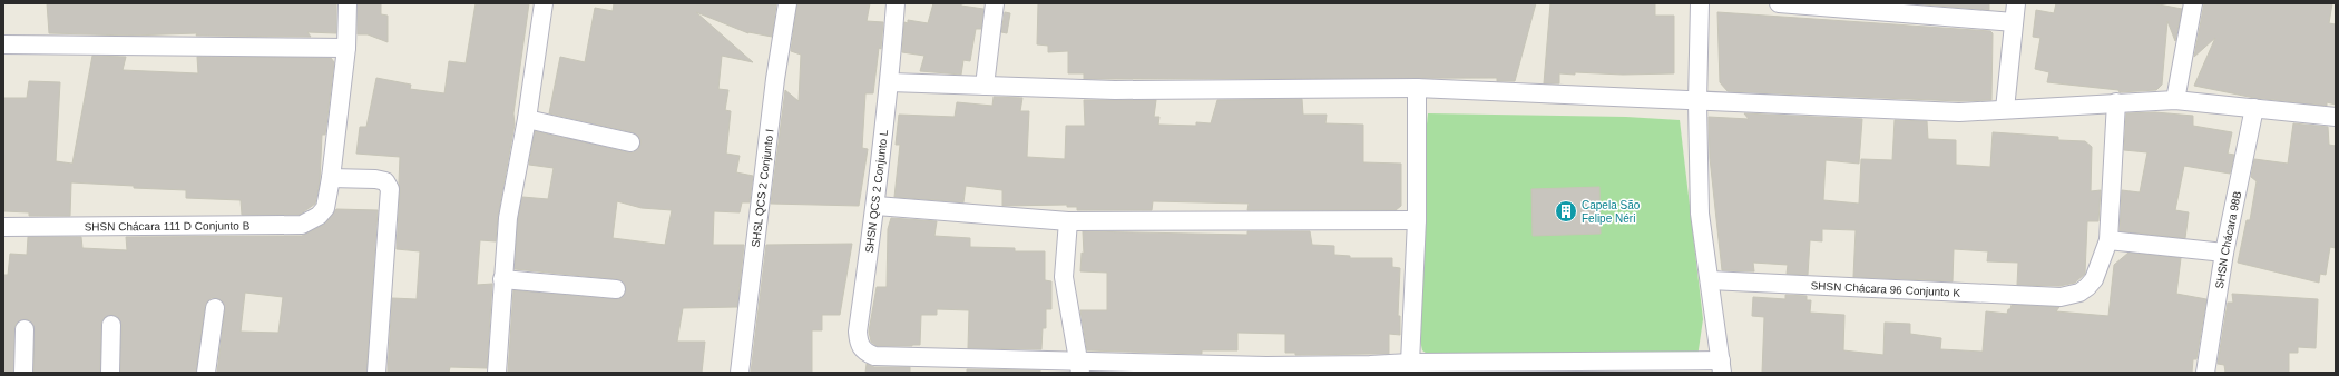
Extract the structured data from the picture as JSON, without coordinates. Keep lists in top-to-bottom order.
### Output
{
  "streets": {
    "street": [
      "SHSL QCS 2 Conjunto I",
      "SHSN QCS 2 Conjunto L",
      "SHSN Chácara 111 D Conjunto B",
      "SHSN Chácara 98B",
      "SHSN Chácara 96 Conjunto K"
    ]
  },
  "places": {
    "building": ["Capela São Felipe Néri"]
  }
}
